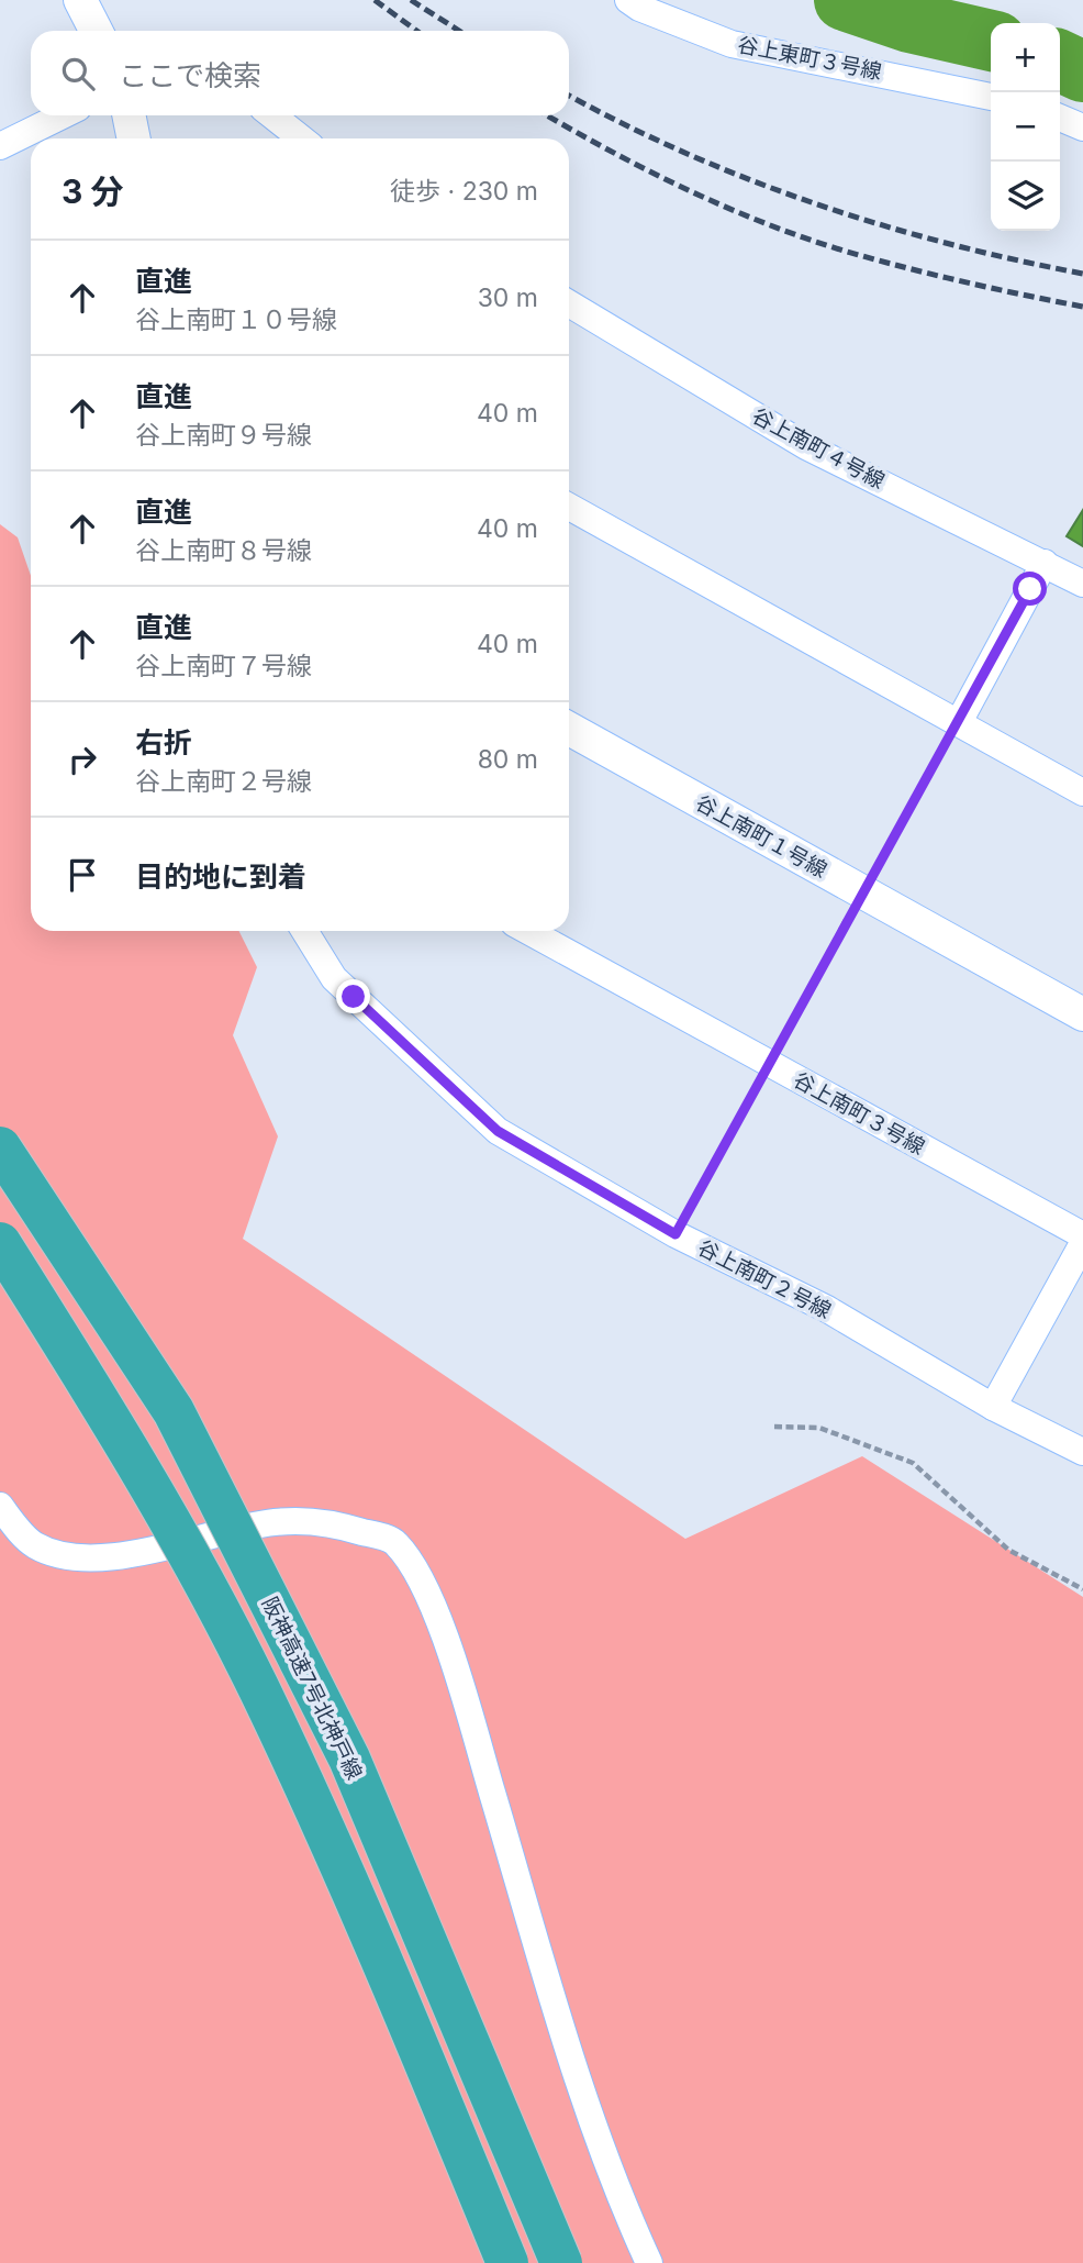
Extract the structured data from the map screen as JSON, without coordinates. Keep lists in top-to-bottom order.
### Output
{
  "streets": {
    "highway": ["阪神高速7号北神戸線"],
    "street": [
      "谷上東町３号線",
      "谷上南町４号線",
      "谷上南町１号線",
      "谷上南町３号線",
      "谷上南町２号線"
    ]
  },
  "page": {
    "map_buttons": ["+", "−"],
    "search": "ここで検索",
    "heading": ["3 分", "徒歩 · 230 m"],
    "list": [
      ["直進", "谷上南町１０号線", "30 m"],
      ["直進", "谷上南町９号線", "40 m"],
      ["直進", "谷上南町８号線", "40 m"],
      ["直進", "谷上南町７号線", "40 m"],
      ["右折", "谷上南町２号線", "80 m"],
      "目的地に到着"
    ]
  }
}
